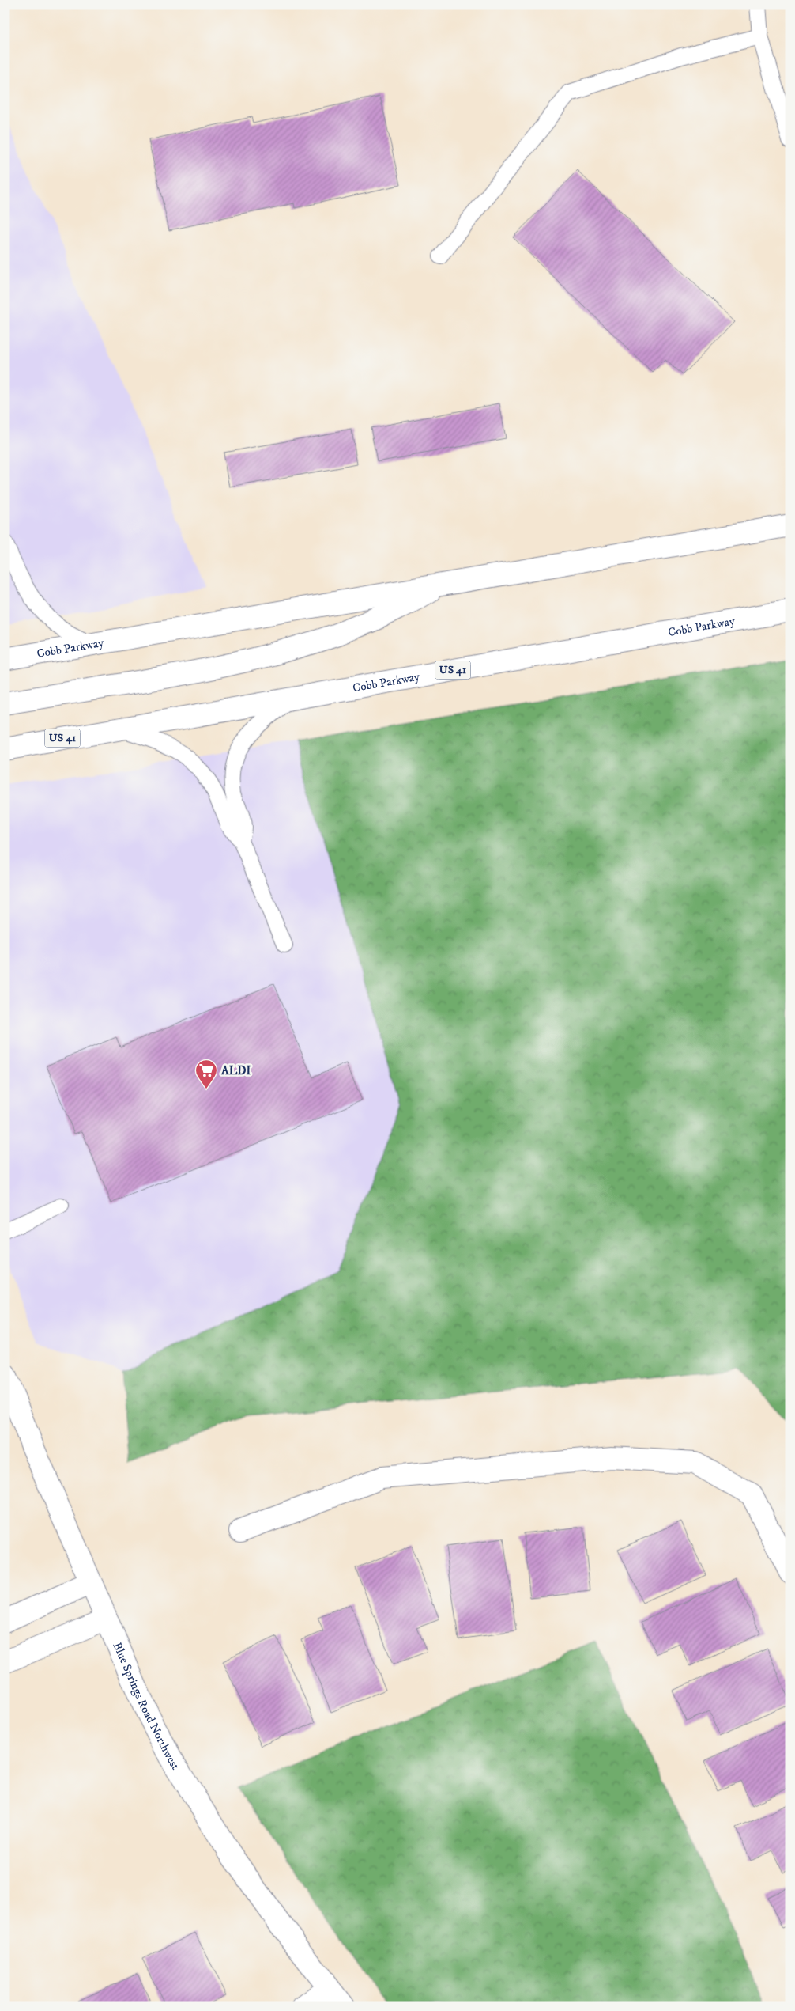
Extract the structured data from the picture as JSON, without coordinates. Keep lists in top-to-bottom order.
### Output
{
  "streets": {
    "main road": ["Cobb Parkway", "US 41", "Blue Springs Road Northwest"]
  },
  "places": {
    "supermarket": ["ALDI"]
  }
}
